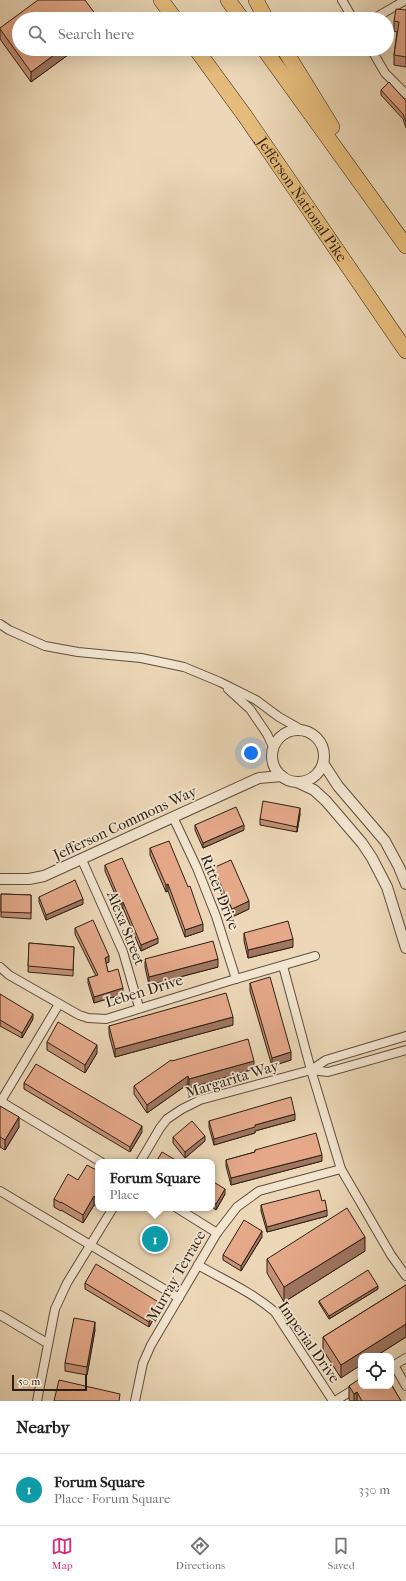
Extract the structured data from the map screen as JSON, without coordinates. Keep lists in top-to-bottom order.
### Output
{
  "streets": {
    "highway": ["Jefferson National Pike"],
    "street": [
      "Jefferson Commons Way",
      "Ritter Drive",
      "Alexa Street",
      "Leben Drive",
      "Margarita Way",
      "Murray Terrace",
      "Imperial Drive"
    ]
  },
  "crossings": [
    ["Jefferson Commons Way", "Ritter Drive"],
    ["Jefferson Commons Way", "Alexa Street"],
    ["Ritter Drive", "Leben Drive"],
    ["Alexa Street", "Leben Drive"],
    ["Murray Terrace", "Imperial Drive"]
  ],
  "scale_bar": "50 m",
  "page": {
    "search": "Search here",
    "popup": ["Forum Square", "Place"],
    "pins": "1",
    "scale": "50 m",
    "heading": "Nearby",
    "list": [
      {
        "mark": "1",
        "name": "Forum Square",
        "note": "Place · Forum Square",
        "value": "330 m"
      }
    ],
    "nav": ["Map", "Directions", "Saved"]
  }
}
